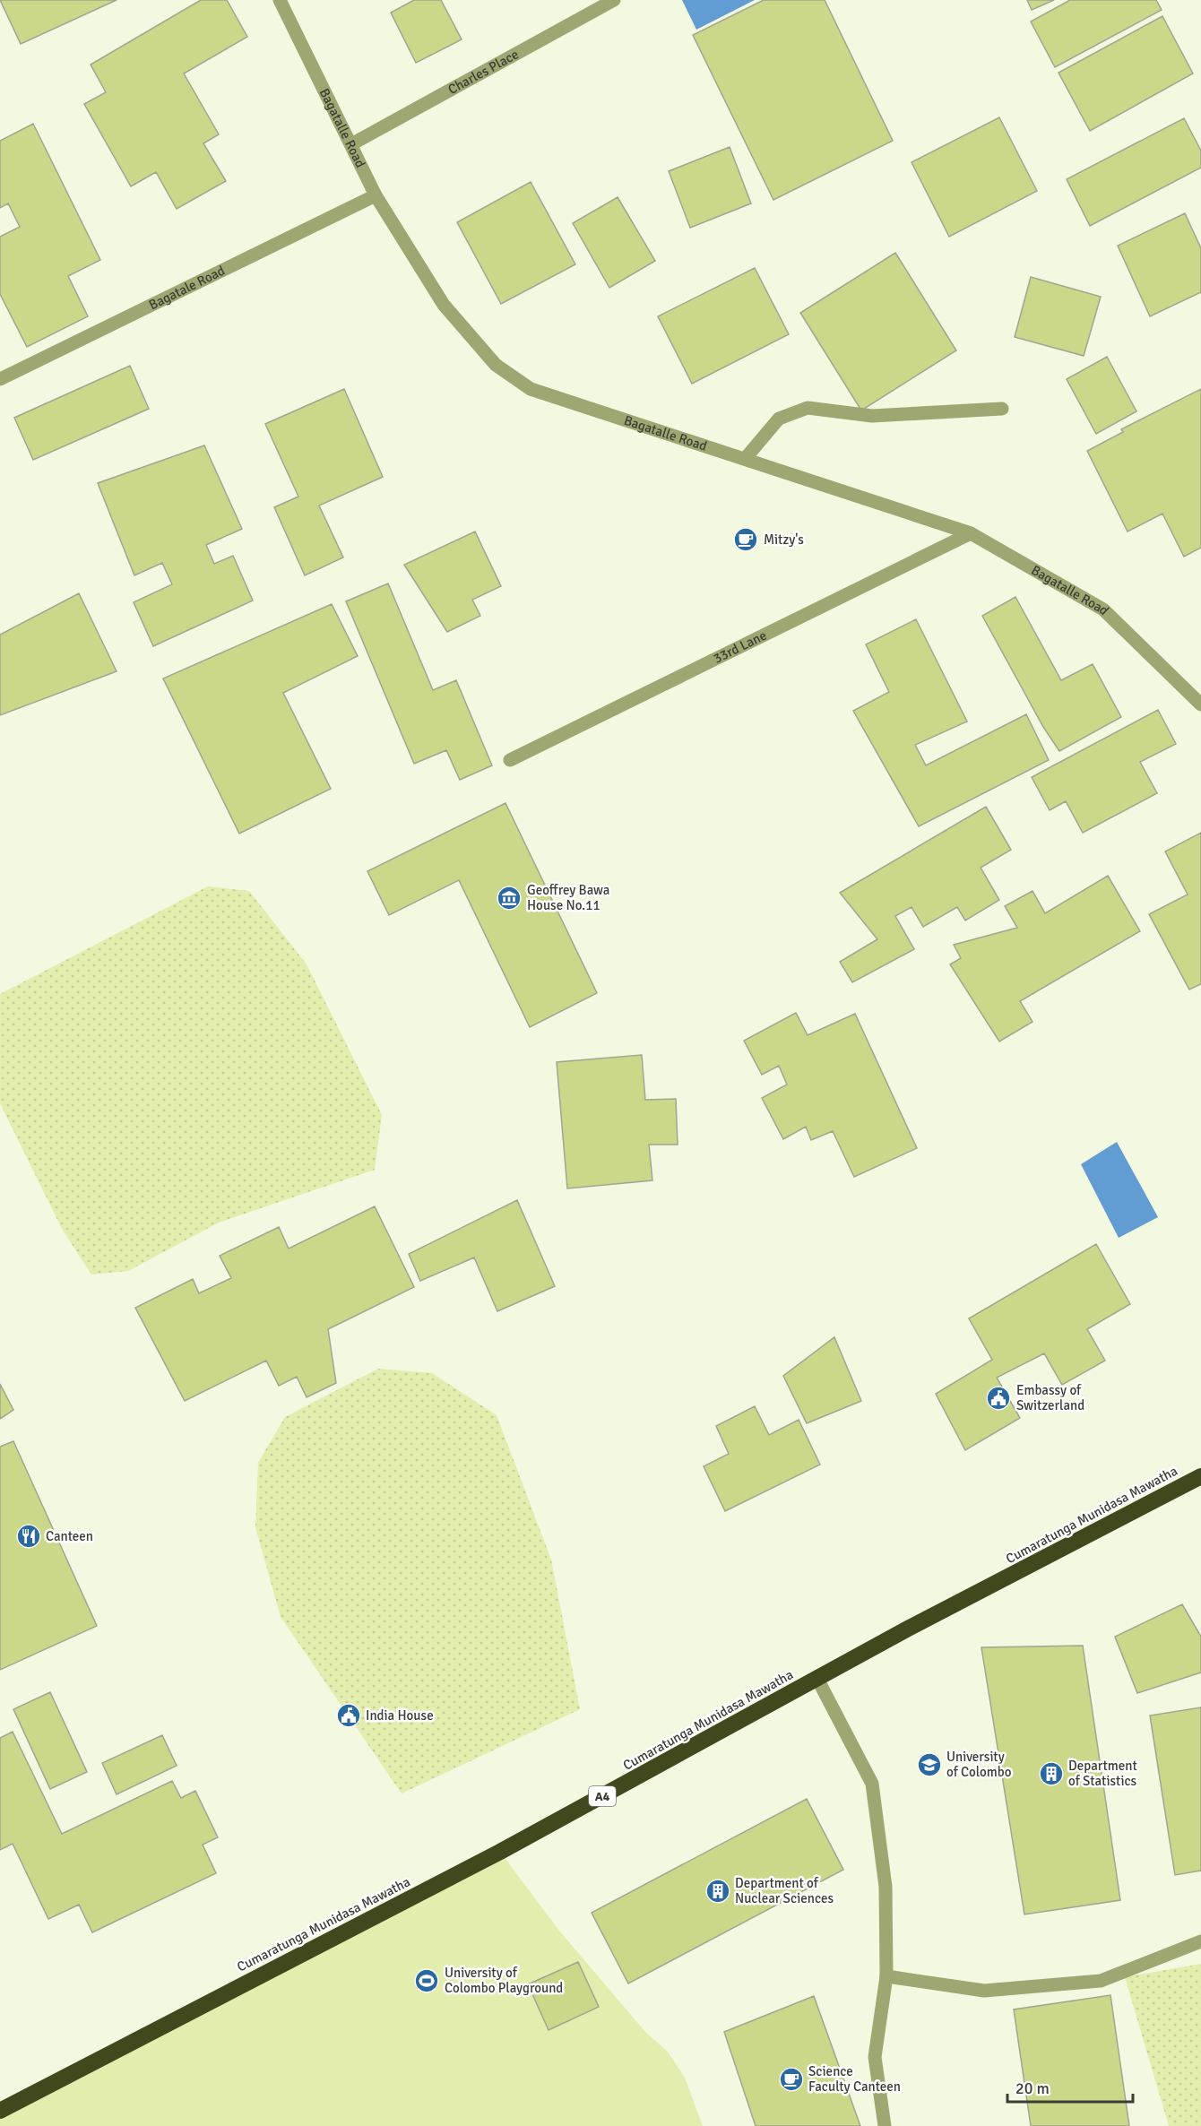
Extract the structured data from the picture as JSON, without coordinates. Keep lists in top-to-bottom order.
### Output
{
  "streets": {
    "highway": ["Cumaratunga Munidasa Mawatha", "A4"],
    "street": [
      "Charles Place",
      "Bagatalle Road",
      "Bagatale Road",
      "33rd Lane"
    ]
  },
  "crossings": [
    ["Charles Place", "Bagatalle Road"],
    ["Bagatalle Road", "Bagatale Road"],
    ["Bagatalle Road", "33rd Lane"]
  ],
  "places": {
    "cafe": ["Mitzy's", "Science Faculty Canteen"],
    "museum": ["Geoffrey Bawa House No.11"],
    "public building": ["Embassy of Switzerland", "India House"],
    "restaurant": ["Canteen"],
    "school or university": ["University of Colombo"],
    "building": ["Department of Statistics", "Department of Nuclear Sciences"],
    "sports": ["University of Colombo Playground"]
  },
  "scale_bar": "20 m"
}
